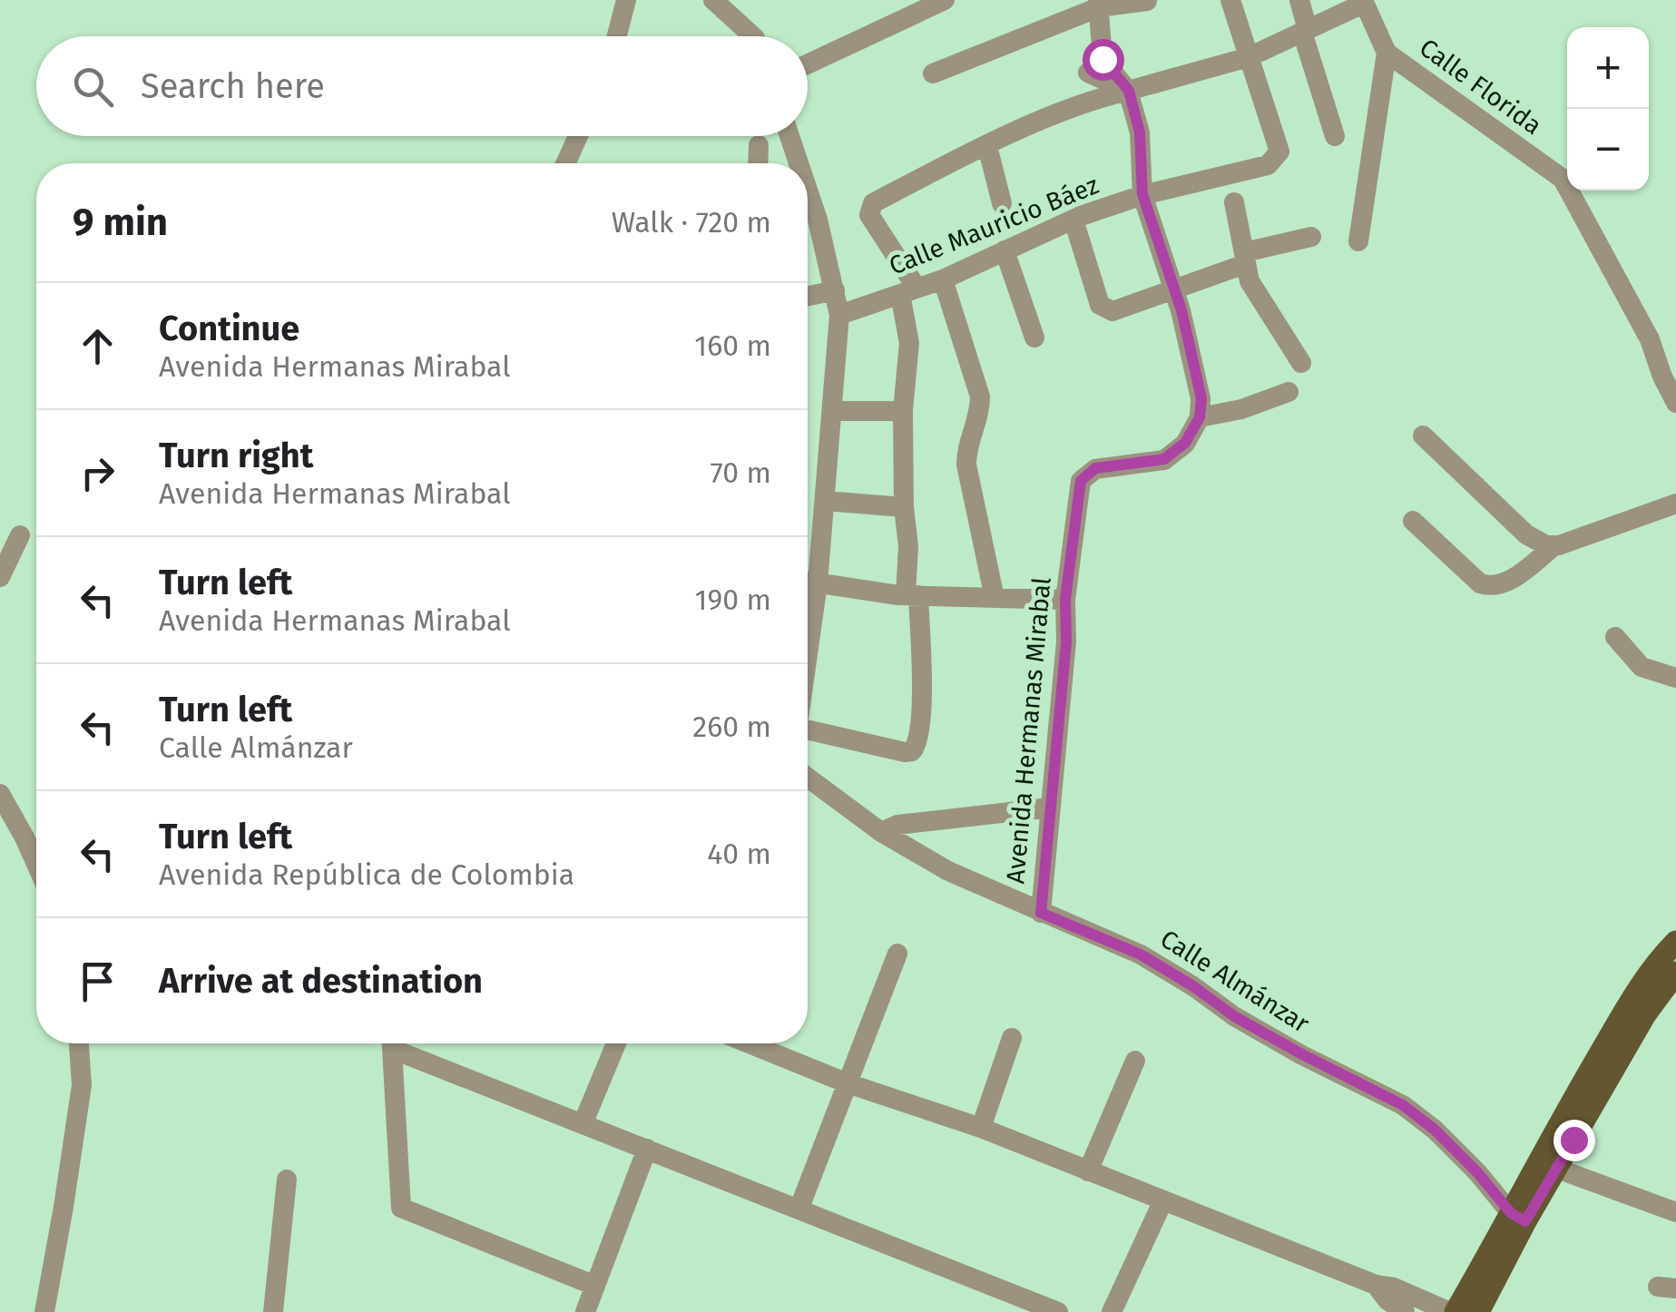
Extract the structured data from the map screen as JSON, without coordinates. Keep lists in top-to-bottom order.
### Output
{
  "streets": {
    "street": [
      "Calle Florida",
      "Calle Mauricio Báez",
      "Avenida Hermanas Mirabal",
      "Calle Almánzar"
    ]
  },
  "crossings": [
    ["Avenida Hermanas Mirabal", "Calle Almánzar"]
  ],
  "page": {
    "map_buttons": ["+", "−"],
    "search": "Search here",
    "heading": ["9 min", "Walk · 720 m"],
    "list": [
      ["Continue", "Avenida Hermanas Mirabal", "160 m"],
      ["Turn right", "Avenida Hermanas Mirabal", "70 m"],
      ["Turn left", "Avenida Hermanas Mirabal", "190 m"],
      ["Turn left", "Calle Almánzar", "260 m"],
      ["Turn left", "Avenida República de Colombia", "40 m"],
      "Arrive at destination"
    ]
  }
}
